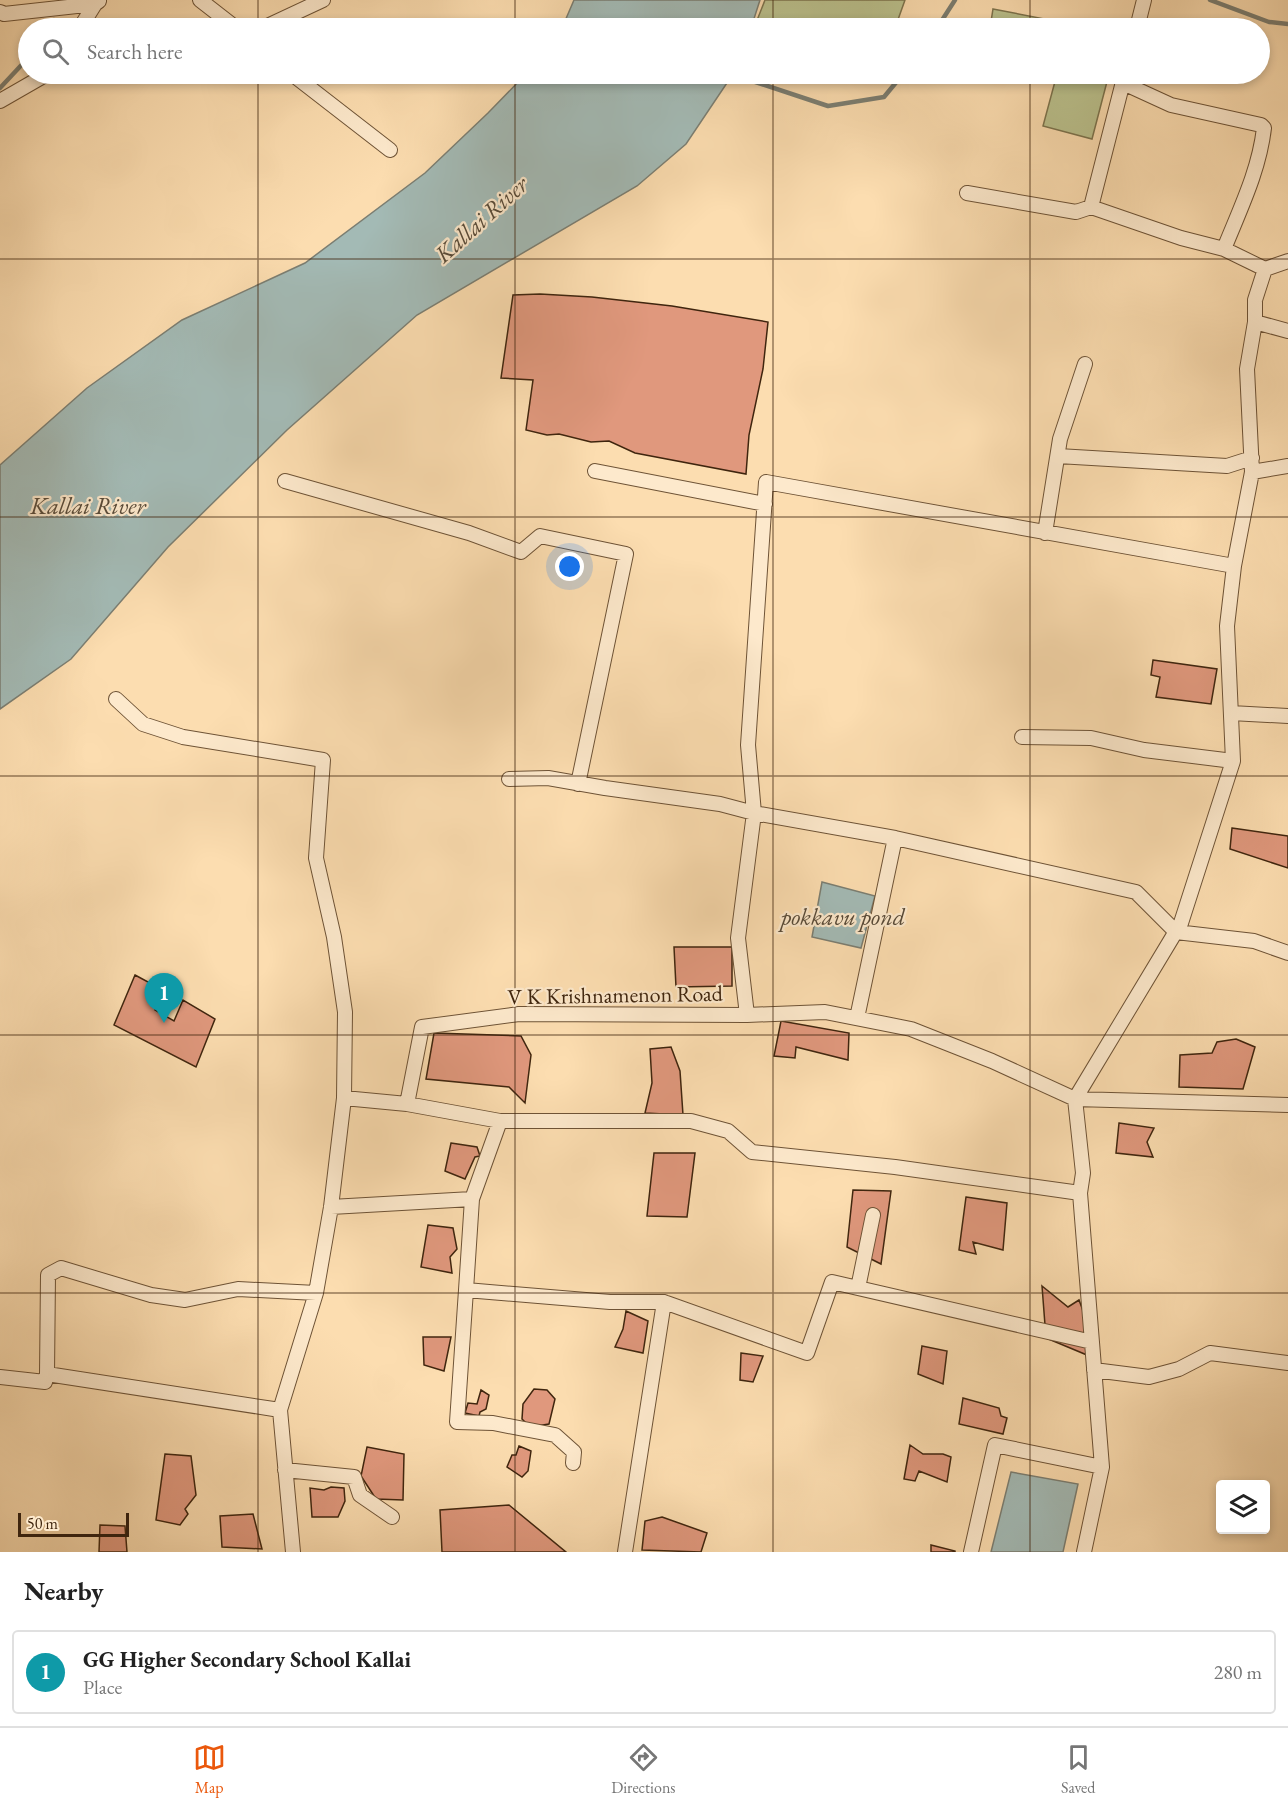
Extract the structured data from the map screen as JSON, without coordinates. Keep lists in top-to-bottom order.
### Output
{
  "streets": {
    "street": ["V K Krishnamenon Road"]
  },
  "water": ["Kallai River", "pokkavu pond"],
  "scale_bar": "50 m",
  "page": {
    "search": "Search here",
    "pins": "1",
    "scale": "50 m",
    "heading": "Nearby",
    "list": [
      {
        "mark": "1",
        "name": "GG Higher Secondary School Kallai",
        "note": "Place",
        "value": "280 m"
      }
    ],
    "nav": ["Map", "Directions", "Saved"]
  }
}
